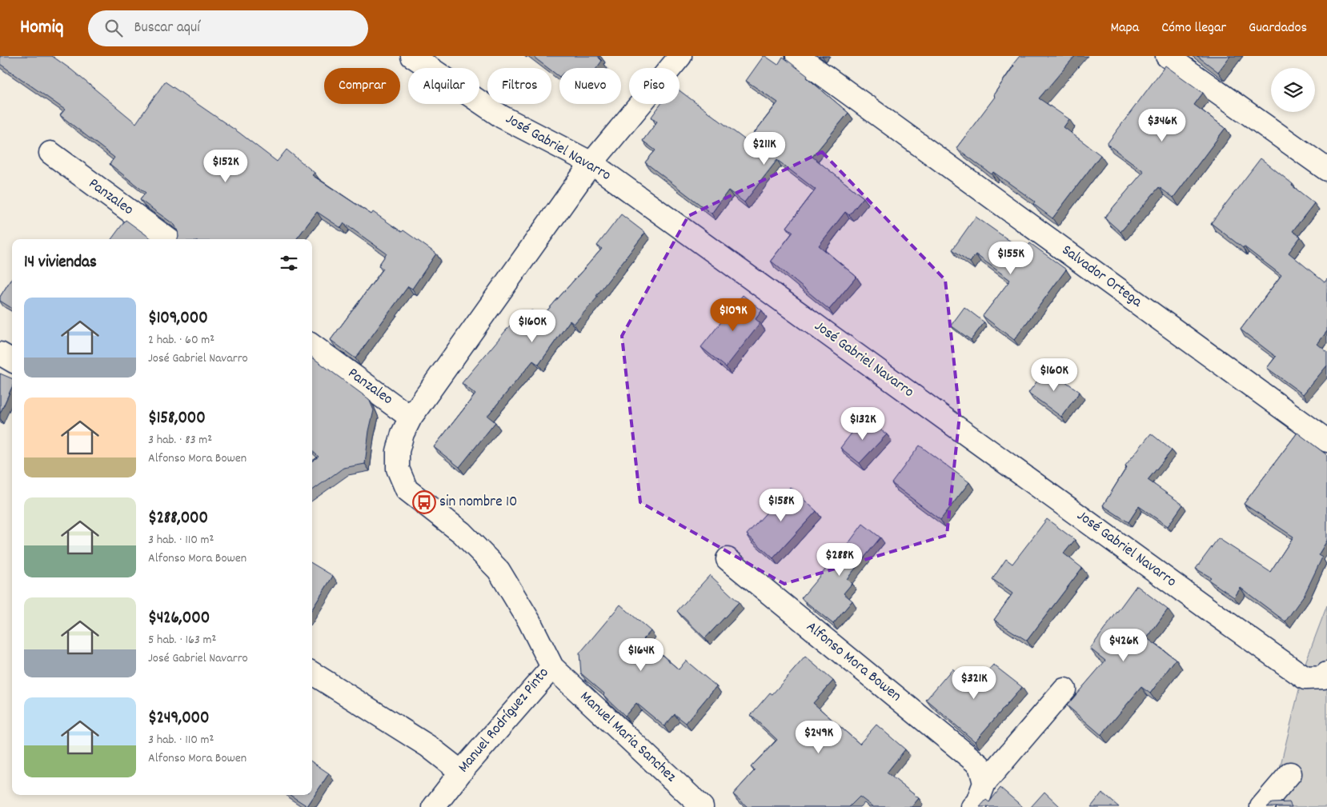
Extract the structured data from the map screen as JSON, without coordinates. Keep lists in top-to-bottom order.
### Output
{
  "streets": {
    "street": [
      "José Gabriel Navarro",
      "Panzaleo",
      "Salvador Ortega",
      "Alfonso Mora Bowen",
      "Manuel Rodríguez Pinto",
      "Manuel Maria Sanchez"
    ]
  },
  "crossings": [
    ["José Gabriel Navarro", "Manuel Rodríguez Pinto"],
    ["Panzaleo", "Manuel Rodríguez Pinto"],
    ["Manuel Rodríguez Pinto", "Manuel Maria Sanchez"]
  ],
  "places": {
    "bus stop": ["sin nombre 10"]
  },
  "page": {
    "header": "Homiq",
    "search": "Buscar aquí",
    "nav": ["Mapa", "Cómo llegar", "Guardados"],
    "chip": [
      "Comprar",
      "Alquilar",
      "Filtros",
      "Nuevo",
      "Piso"
    ],
    "price": [
      "$346K",
      "$211K",
      "$152K",
      "$155K",
      "$109K",
      "$160K",
      "$160K",
      "$132K",
      "$158K",
      "$288K",
      "$426K",
      "$164K",
      "$321K",
      "$249K"
    ],
    "heading": "14 viviendas",
    "list": [
      {
        "name": "$109,000",
        "note": "2 hab. · 60 m² · José Gabriel Navarro"
      },
      {
        "name": "$158,000",
        "note": "3 hab. · 83 m² · Alfonso Mora Bowen"
      },
      {
        "name": "$288,000",
        "note": "3 hab. · 110 m² · Alfonso Mora Bowen"
      },
      {
        "name": "$426,000",
        "note": "5 hab. · 163 m² · José Gabriel Navarro"
      },
      {
        "name": "$249,000",
        "note": "3 hab. · 110 m² · Alfonso Mora Bowen"
      }
    ]
  }
}
